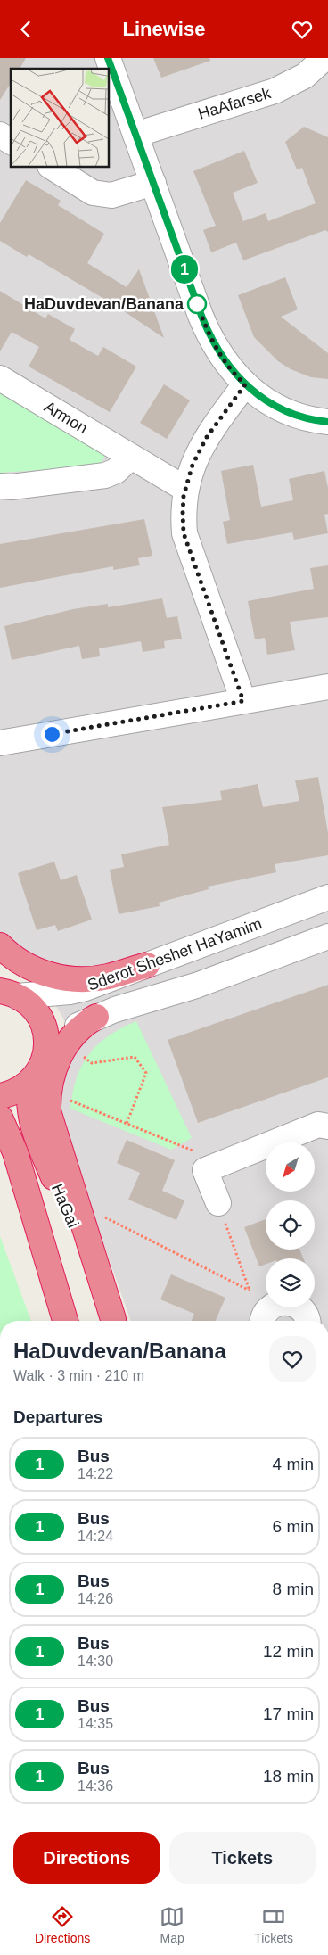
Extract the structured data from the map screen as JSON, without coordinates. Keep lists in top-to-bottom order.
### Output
{
  "streets": {
    "highway": ["HaGai"],
    "street": ["HaAfarsek", "Armon", "Sderot Sheshet HaYamim"]
  },
  "places": ["HaDuvdevan/Banana"],
  "lines": ["bus line 1"],
  "north": "bottom left",
  "page": {
    "header": "Linewise",
    "on_map": "1",
    "heading": [
      ["HaDuvdevan/Banana", "Walk · 3 min · 210 m"],
      "Departures"
    ],
    "list": [
      {
        "mark": "1",
        "name": "Bus",
        "note": "14:22",
        "value": "4 min"
      },
      {
        "mark": "1",
        "name": "Bus",
        "note": "14:24",
        "value": "6 min"
      },
      {
        "mark": "1",
        "name": "Bus",
        "note": "14:26",
        "value": "8 min"
      },
      {
        "mark": "1",
        "name": "Bus",
        "note": "14:30",
        "value": "12 min"
      },
      {
        "mark": "1",
        "name": "Bus",
        "note": "14:35",
        "value": "17 min"
      },
      {
        "mark": "1",
        "name": "Bus",
        "note": "14:36",
        "value": "18 min"
      }
    ],
    "buttons": ["Directions", "Tickets"],
    "tabs": ["Directions", "Map", "Tickets"]
  }
}
